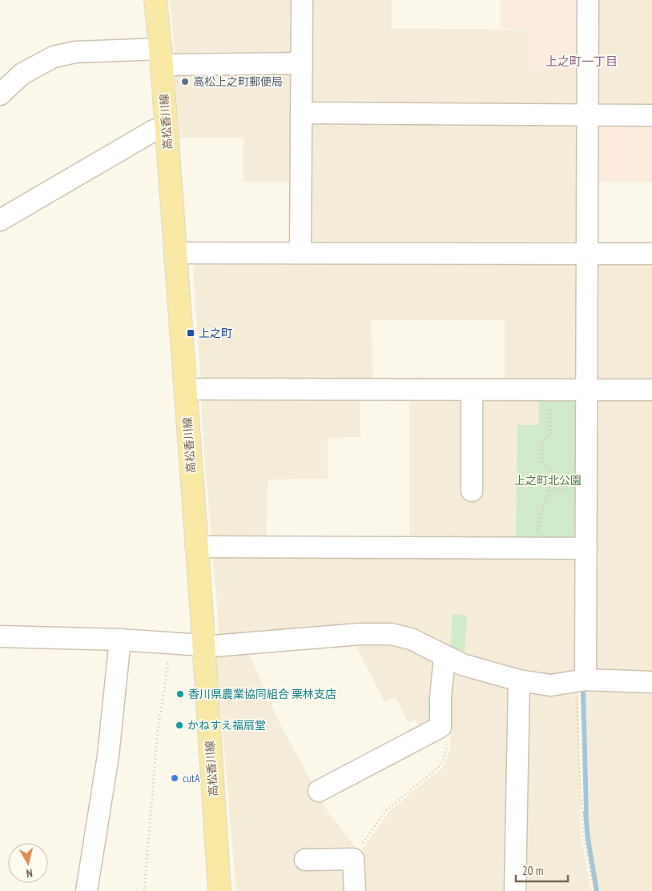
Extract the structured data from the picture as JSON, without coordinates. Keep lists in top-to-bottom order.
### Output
{
  "streets": {
    "main road": ["高松香川線"]
  },
  "districts": ["上之町一丁目"],
  "parks": ["上之町北公園"],
  "places": {
    "other": [
      "高松上之町郵便局",
      "香川県農業協同組合 栗林支店",
      "かねすえ福扇堂",
      "cutA"
    ],
    "transit": ["上之町"]
  },
  "scale_bar": "20 m",
  "north": "bottom"
}
